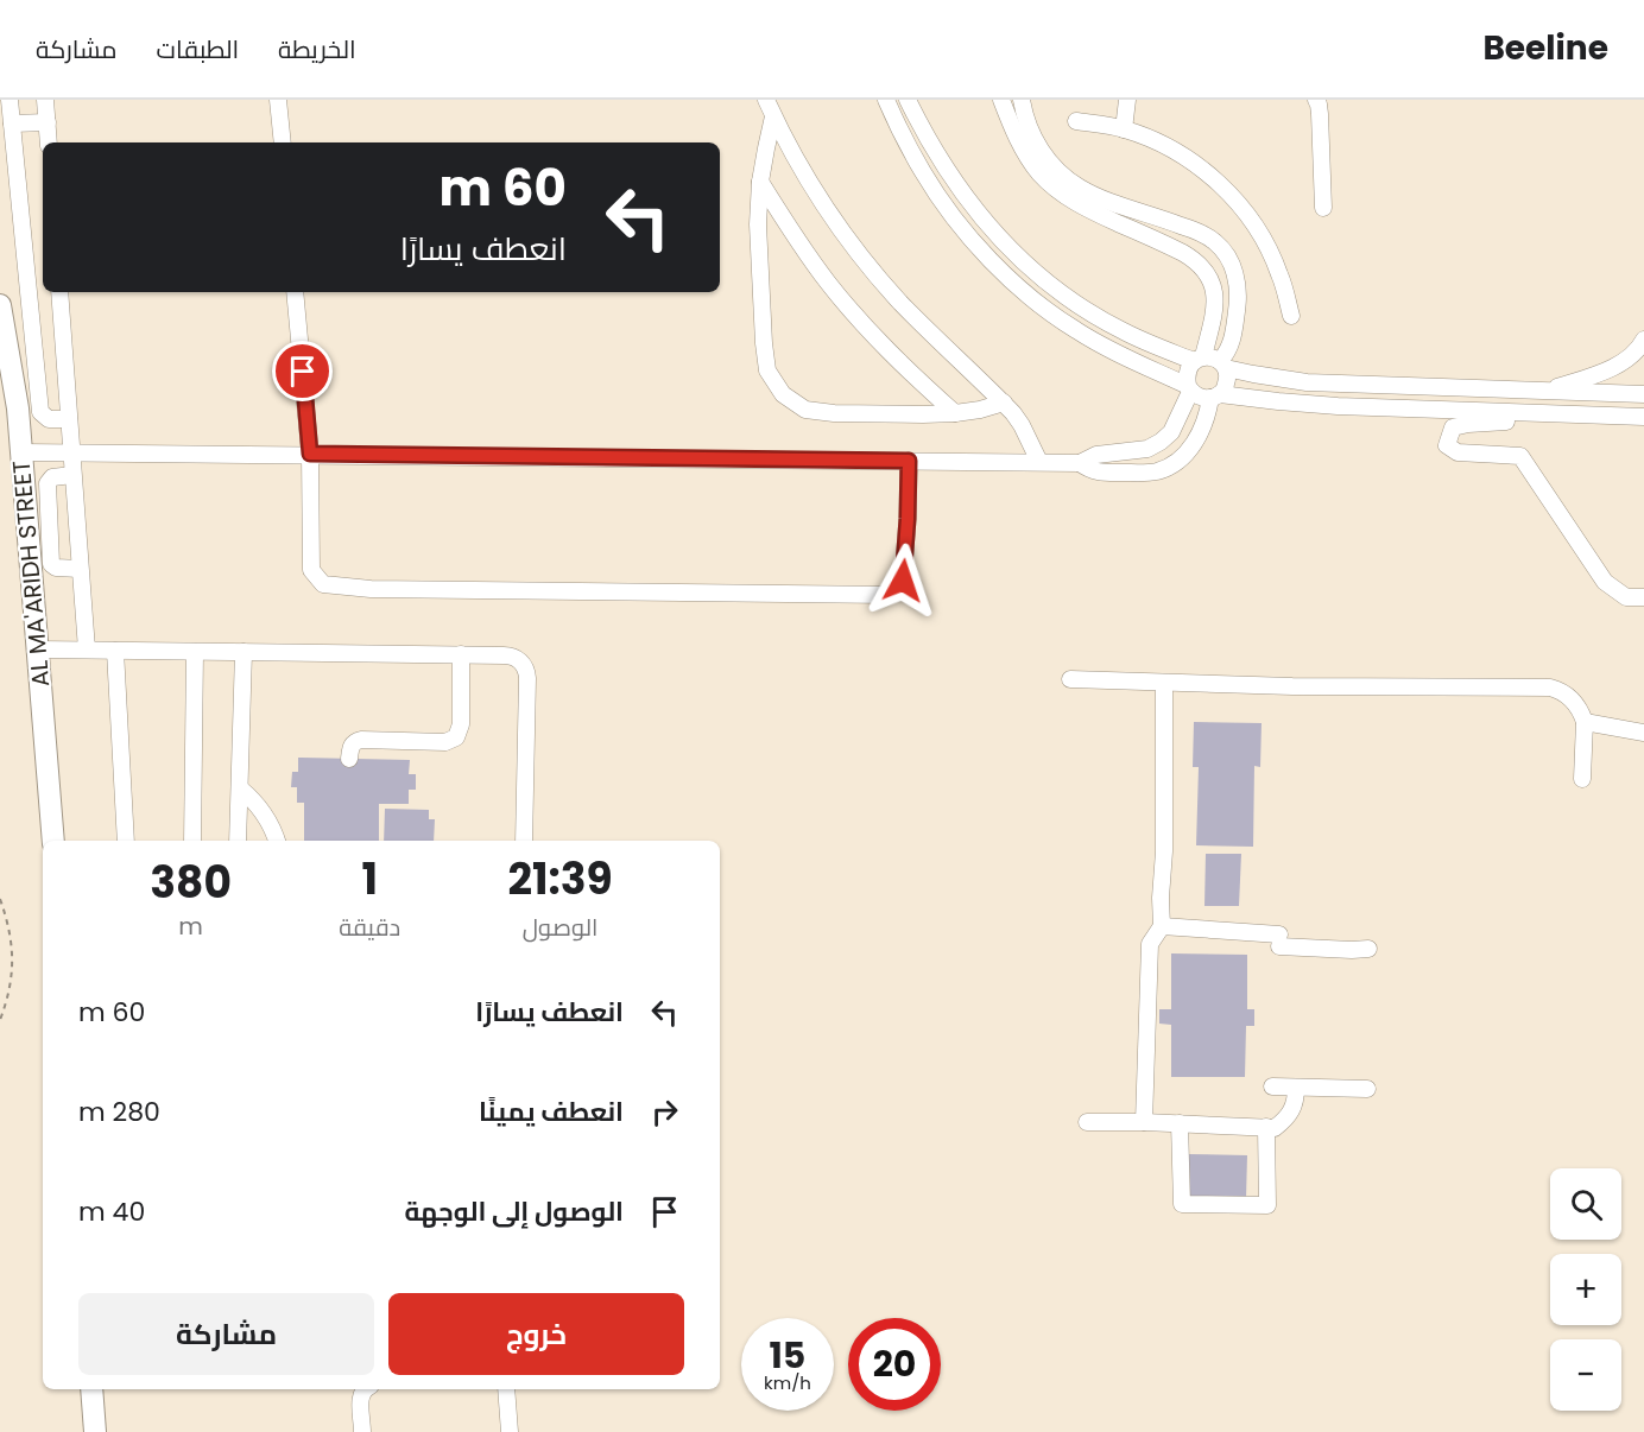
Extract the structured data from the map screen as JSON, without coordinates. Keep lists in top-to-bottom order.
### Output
{
  "streets": {
    "main road": ["AL MA'ARIDH STREET"]
  },
  "page": {
    "header": "Beeline",
    "nav": ["الخريطة", "الطبقات", "مشاركة"],
    "turn": ["60 m", "انعطف يسارًا"],
    "eta": [
      "21:39",
      "الوصول",
      "1",
      "دقيقة",
      "380",
      "m"
    ],
    "list": [
      {
        "name": "انعطف يسارًا",
        "value": "60 m"
      },
      {
        "name": "انعطف يمينًا",
        "value": "280 m"
      },
      {
        "name": "الوصول إلى الوجهة",
        "value": "40 m"
      }
    ],
    "map_buttons": ["+", "−"],
    "buttons": ["خروج", "مشاركة"],
    "speed": "15 km/h",
    "limit": "20"
  }
}
